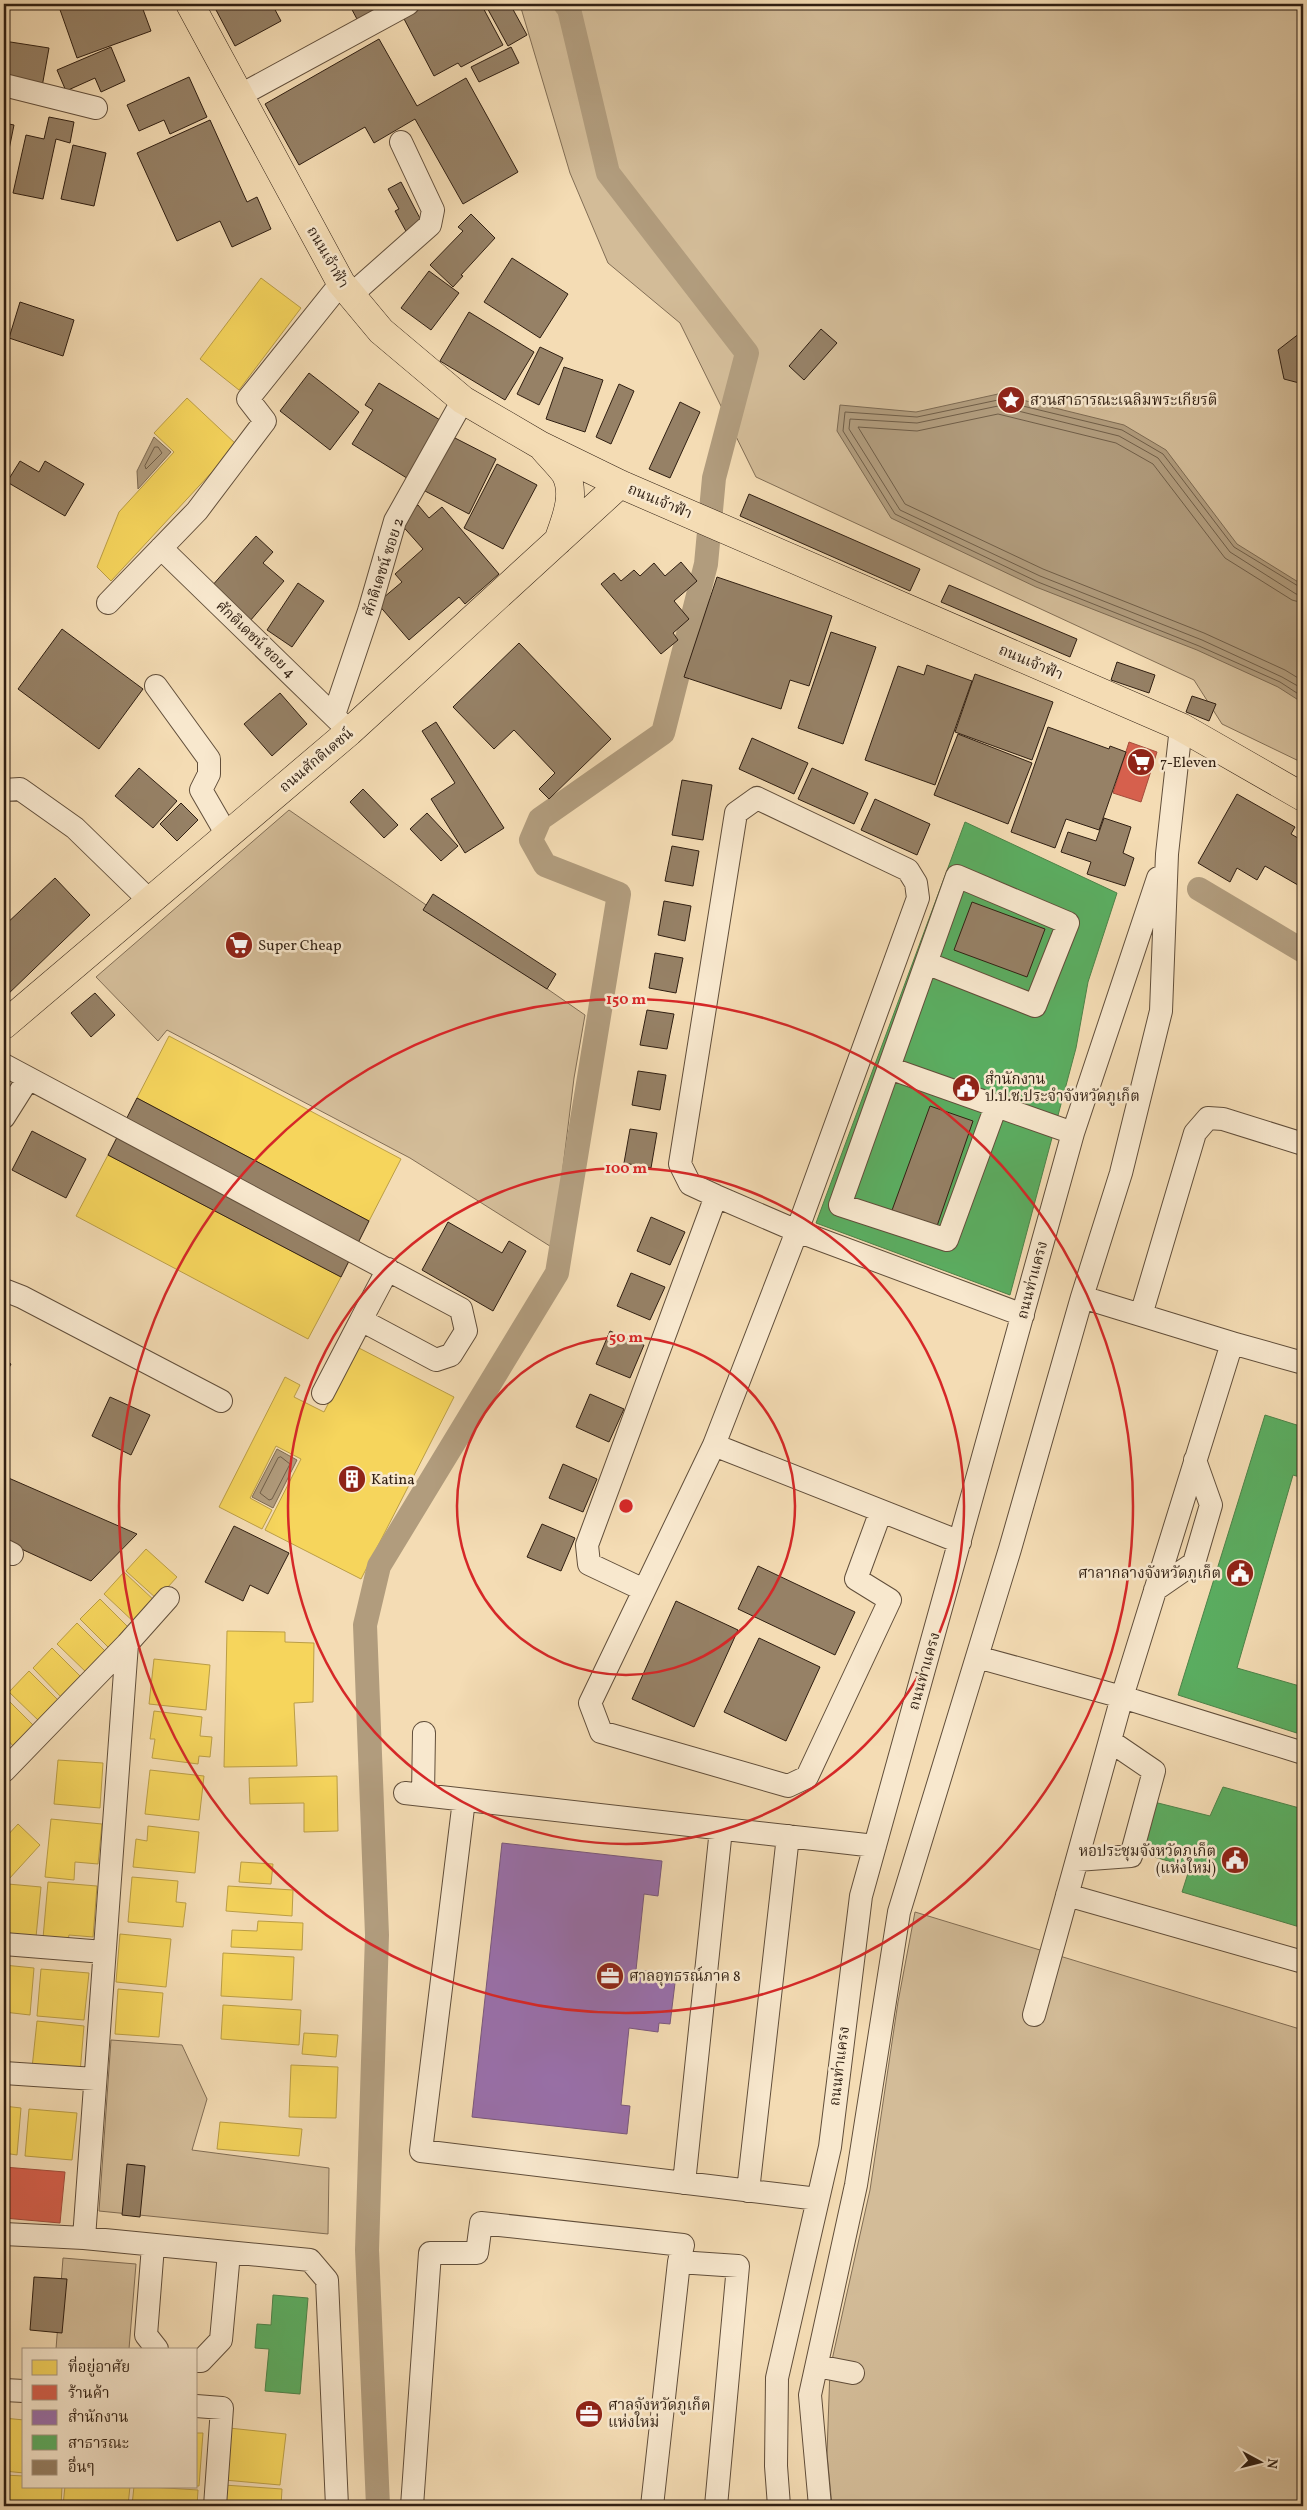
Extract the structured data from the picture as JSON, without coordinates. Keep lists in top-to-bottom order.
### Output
{
  "streets": {
    "main road": ["ถนนเจ้าฟ้า", "ถนนศักดิเดชน์"],
    "street": ["ศักดิเดชน์ ซอย 2", "ศักดิเดชน์ ซอย 4", "ถนนท่าแครง"]
  },
  "crossings": [
    ["ถนนเจ้าฟ้า", "ศักดิเดชน์ ซอย 2"],
    ["ถนนเจ้าฟ้า", "ถนนศักดิเดชน์"],
    ["ถนนเจ้าฟ้า", "ถนนท่าแครง"],
    ["ศักดิเดชน์ ซอย 2", "ศักดิเดชน์ ซอย 4"],
    ["ศักดิเดชน์ ซอย 2", "ถนนศักดิเดชน์"],
    ["ศักดิเดชน์ ซอย 4", "ถนนศักดิเดชน์"]
  ],
  "places": {
    "place": ["สวนสาธารณะเฉลิมพระเกียรติ"],
    "supermarket": ["7-Eleven", "Super Cheap"],
    "public building": ["สำนักงาน ป.ป.ช.ประจำจังหวัดภูเก็ต", "ศาลากลางจังหวัดภูเก็ต", "หอประชุมจังหวัดภูเก็ต (แห่งใหม่)"],
    "building": ["Katina"],
    "office": ["ศาลอุทธรณ์ภาค 8", "ศาลจังหวัดภูเก็ต แห่งใหม่"]
  },
  "legend": [
    "ที่อยู่อาศัย",
    "ร้านค้า",
    "สำนักงาน",
    "สาธารณะ",
    "อื่นๆ"
  ],
  "north": "right",
  "rings": ["150 m", "100 m", "50 m"]
}
